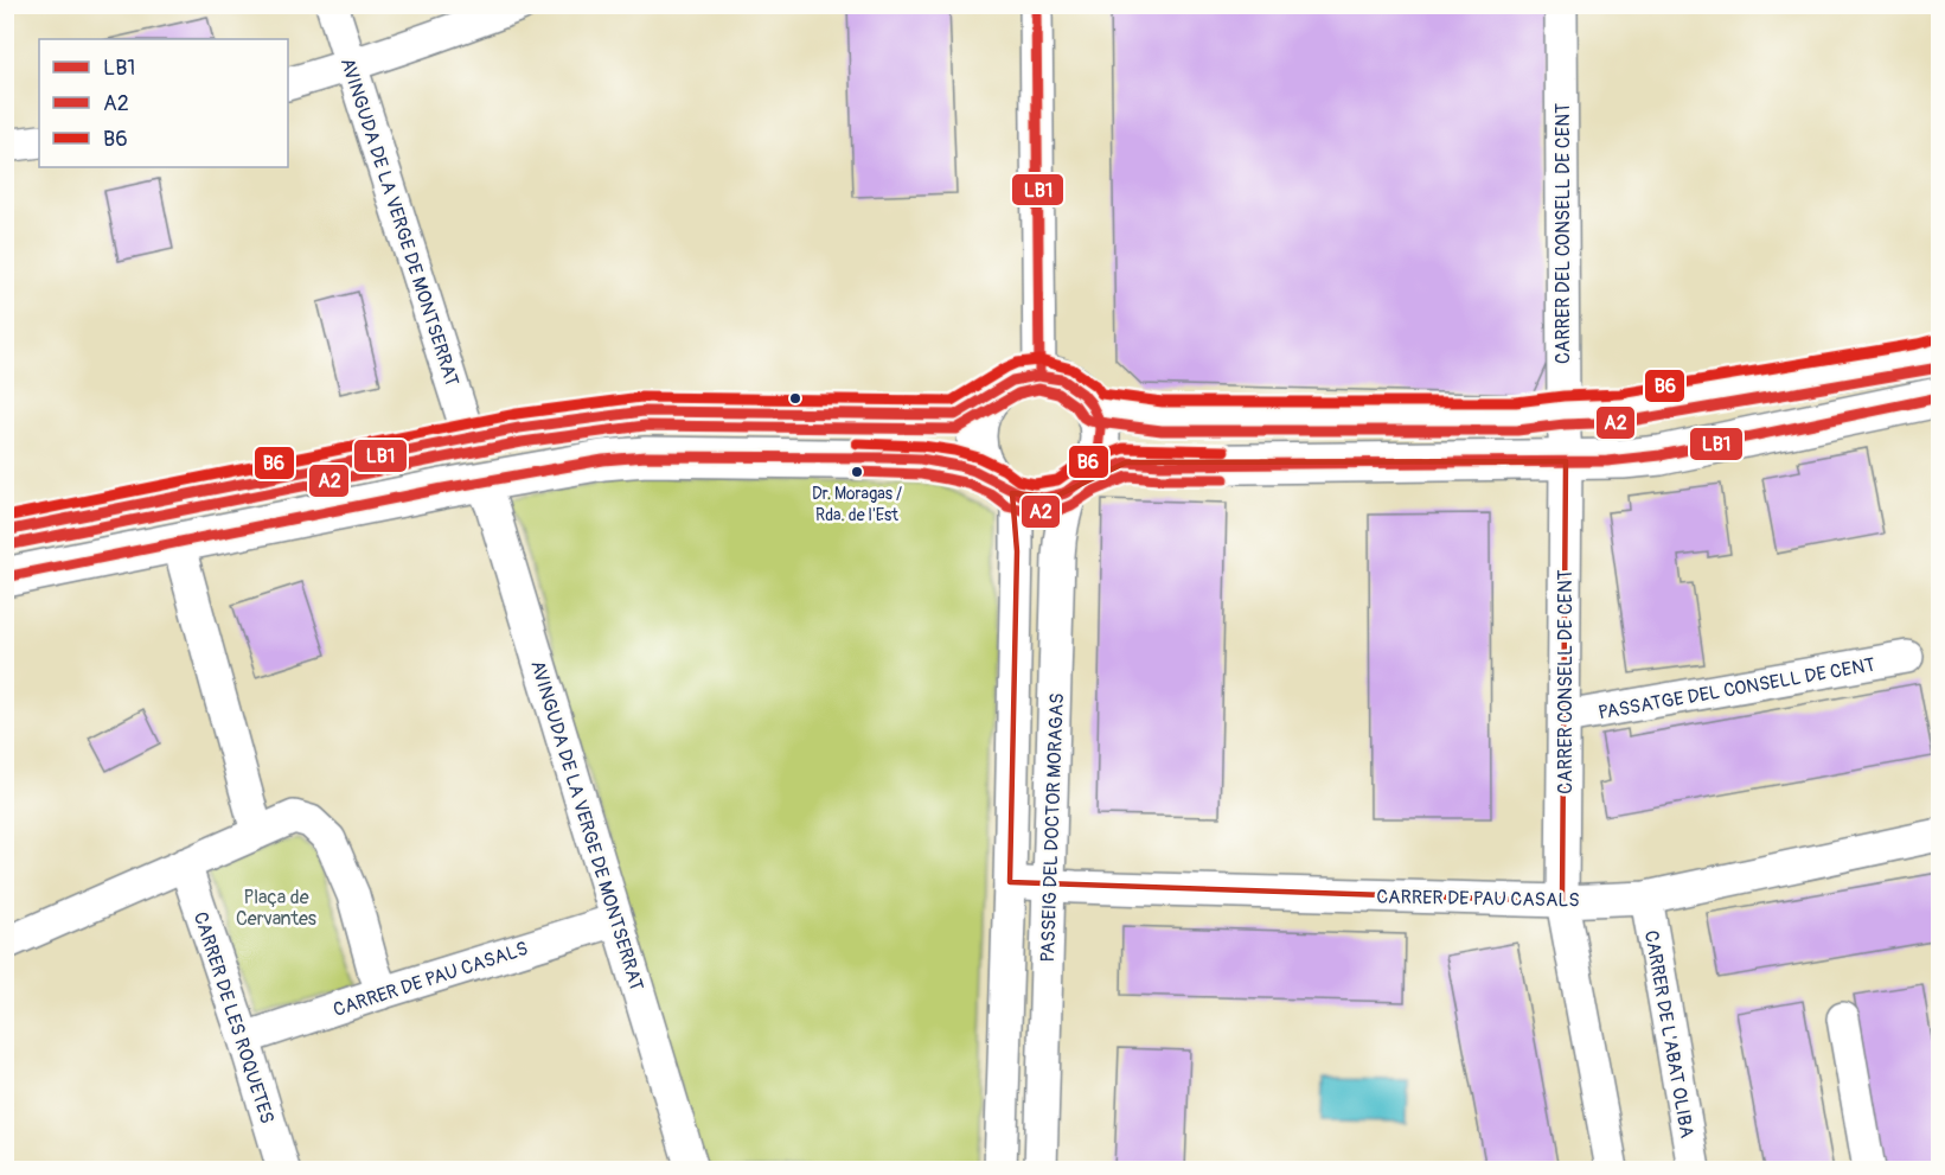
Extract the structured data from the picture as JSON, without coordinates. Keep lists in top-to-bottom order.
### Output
{
  "streets": {
    "street": [
      "AVINGUDA DE LA VERGE DE MONTSERRAT",
      "CARRER DEL CONSELL DE CENT",
      "CARRER CONSELL DE CENT",
      "PASSATGE DEL CONSELL DE CENT",
      "PASSEIG DEL DOCTOR MORAGAS",
      "CARRER DE PAU CASALS",
      "CARRER DE LES ROQUETES",
      "CARRER DE L'ABAT OLIBA"
    ]
  },
  "crossings": [
    ["AVINGUDA DE LA VERGE DE MONTSERRAT", "CARRER DE PAU CASALS"],
    ["CARRER DEL CONSELL DE CENT", "CARRER CONSELL DE CENT"],
    ["CARRER CONSELL DE CENT", "PASSATGE DEL CONSELL DE CENT"],
    ["CARRER CONSELL DE CENT", "CARRER DE PAU CASALS"],
    ["PASSEIG DEL DOCTOR MORAGAS", "CARRER DE PAU CASALS"],
    ["CARRER DE PAU CASALS", "CARRER DE LES ROQUETES"],
    ["CARRER DE PAU CASALS", "CARRER DE L'ABAT OLIBA"]
  ],
  "parks": ["Plaça de Cervantes"],
  "places": ["Dr. Moragas / Rda. de l'Est"],
  "lines": ["transit line LB1", "transit line B6", "transit line A2"],
  "legend": ["LB1", "A2", "B6"]
}
